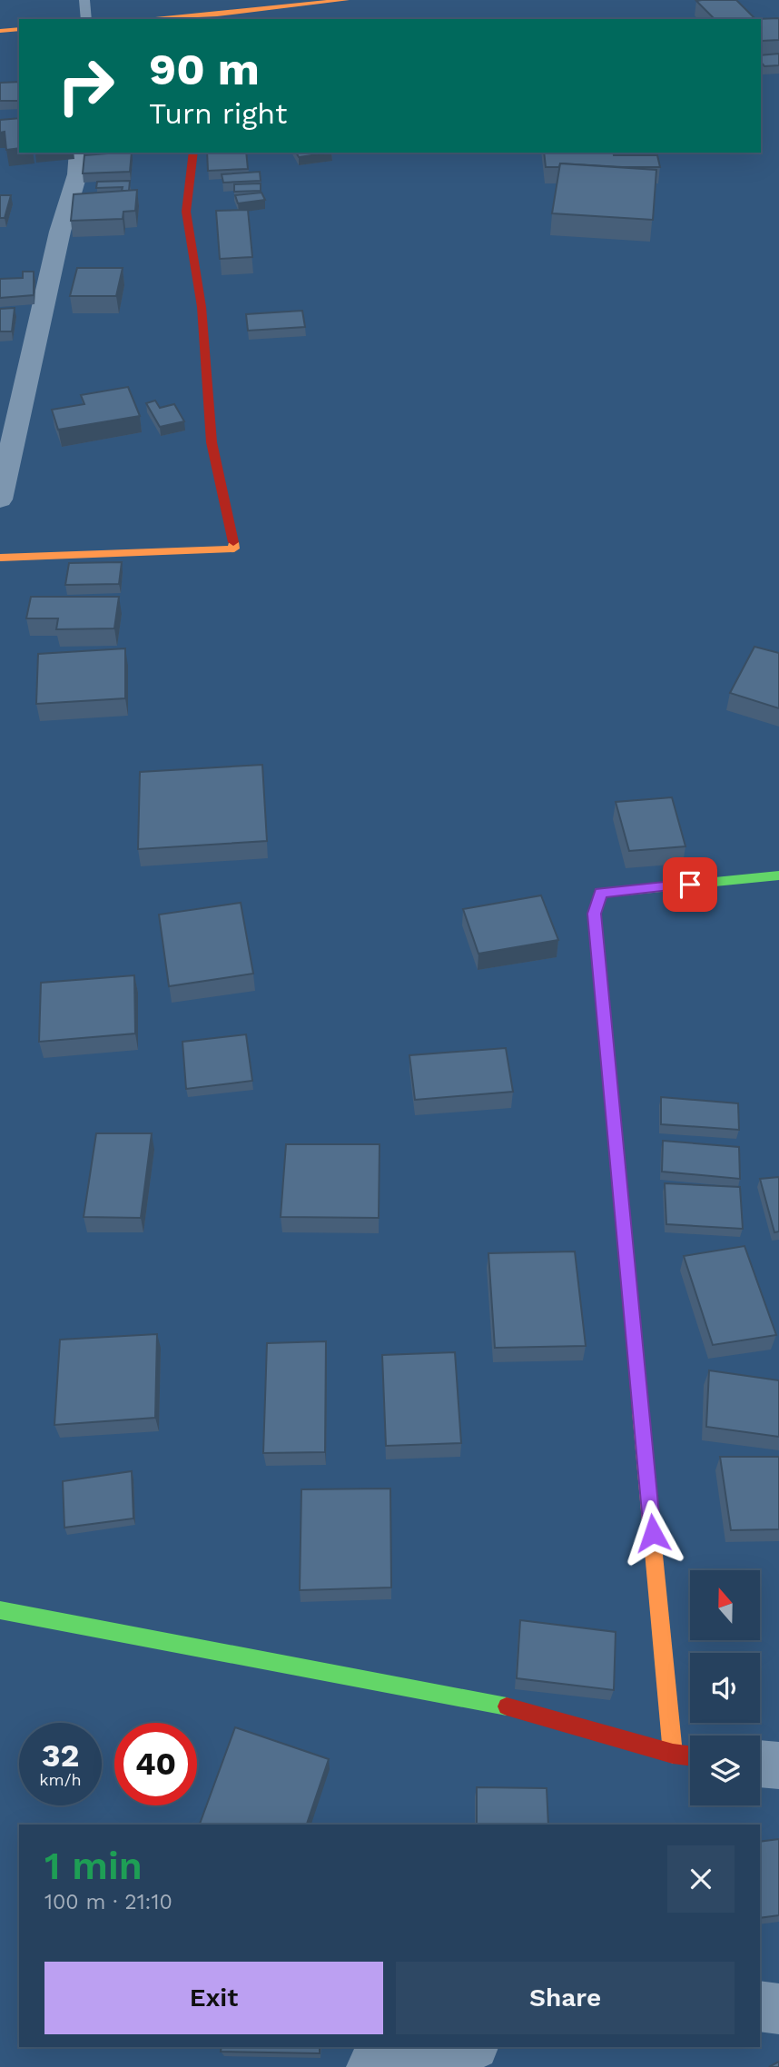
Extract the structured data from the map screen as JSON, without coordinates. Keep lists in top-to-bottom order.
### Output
{
  "north": "top",
  "page": {
    "turn": ["90 m", "Turn right"],
    "speed": "32 km/h",
    "limit": "40",
    "heading": ["1 min", "100 m · 21:10"],
    "buttons": ["Exit", "Share"]
  }
}
